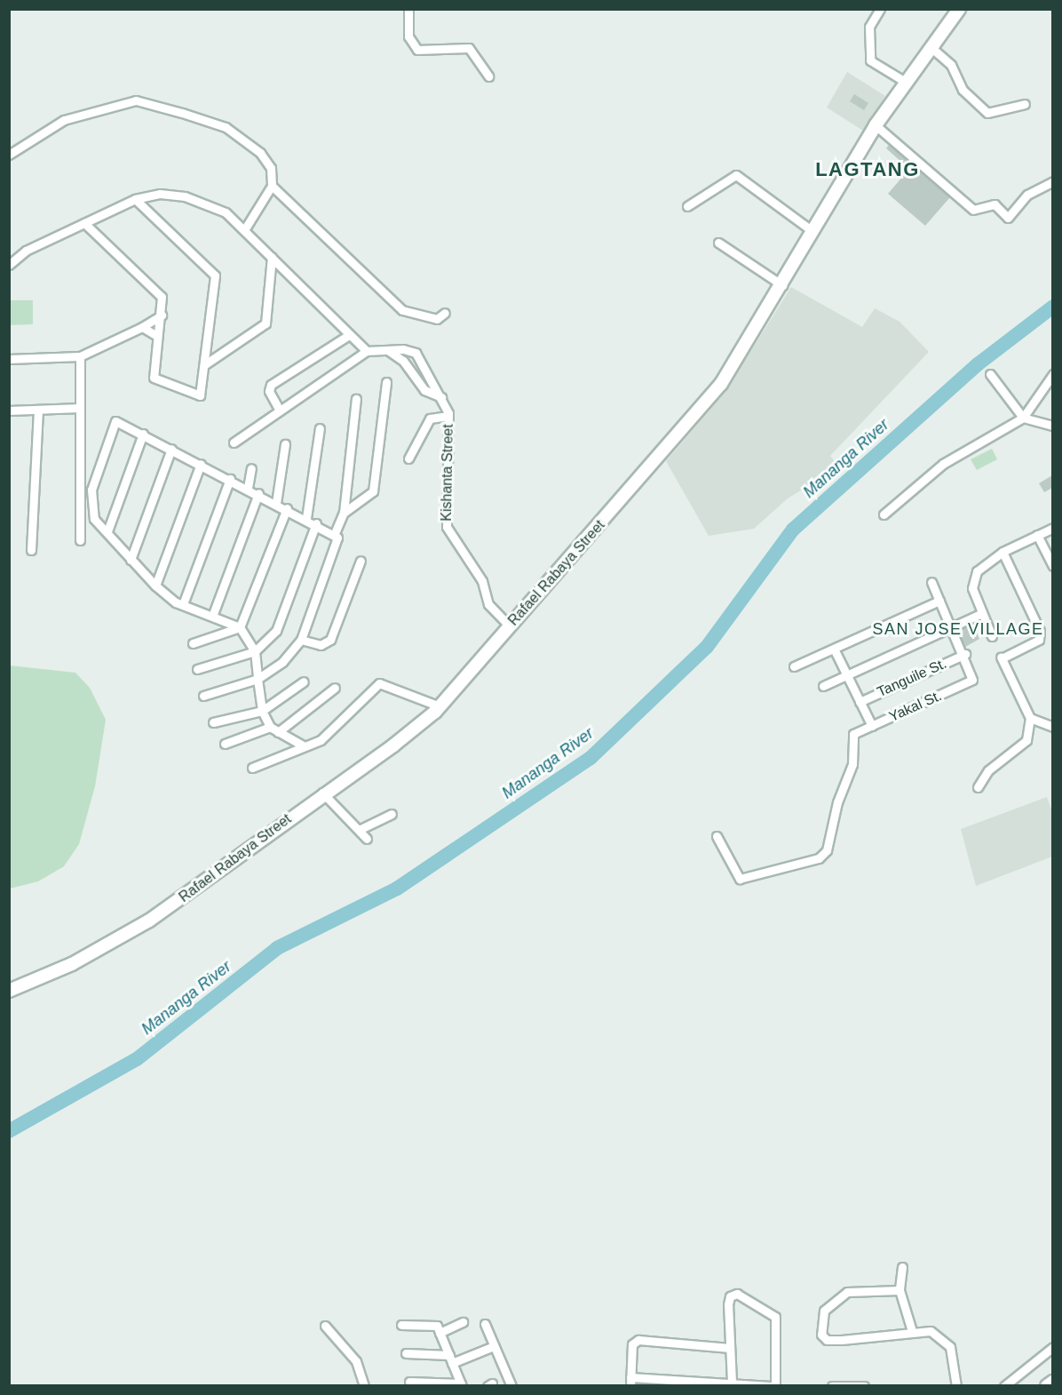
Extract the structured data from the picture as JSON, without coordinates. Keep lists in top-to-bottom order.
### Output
{
  "streets": {
    "main road": ["Rafael Rabaya Street"],
    "street": ["Kishanta Street", "Tanguile St.", "Yakal St."]
  },
  "crossings": [
    ["Kishanta Street", "Rafael Rabaya Street"],
    ["Tanguile St.", "Yakal St."]
  ],
  "districts": ["LAGTANG", "SAN JOSE VILLAGE"],
  "water": ["Mananga River"]
}
